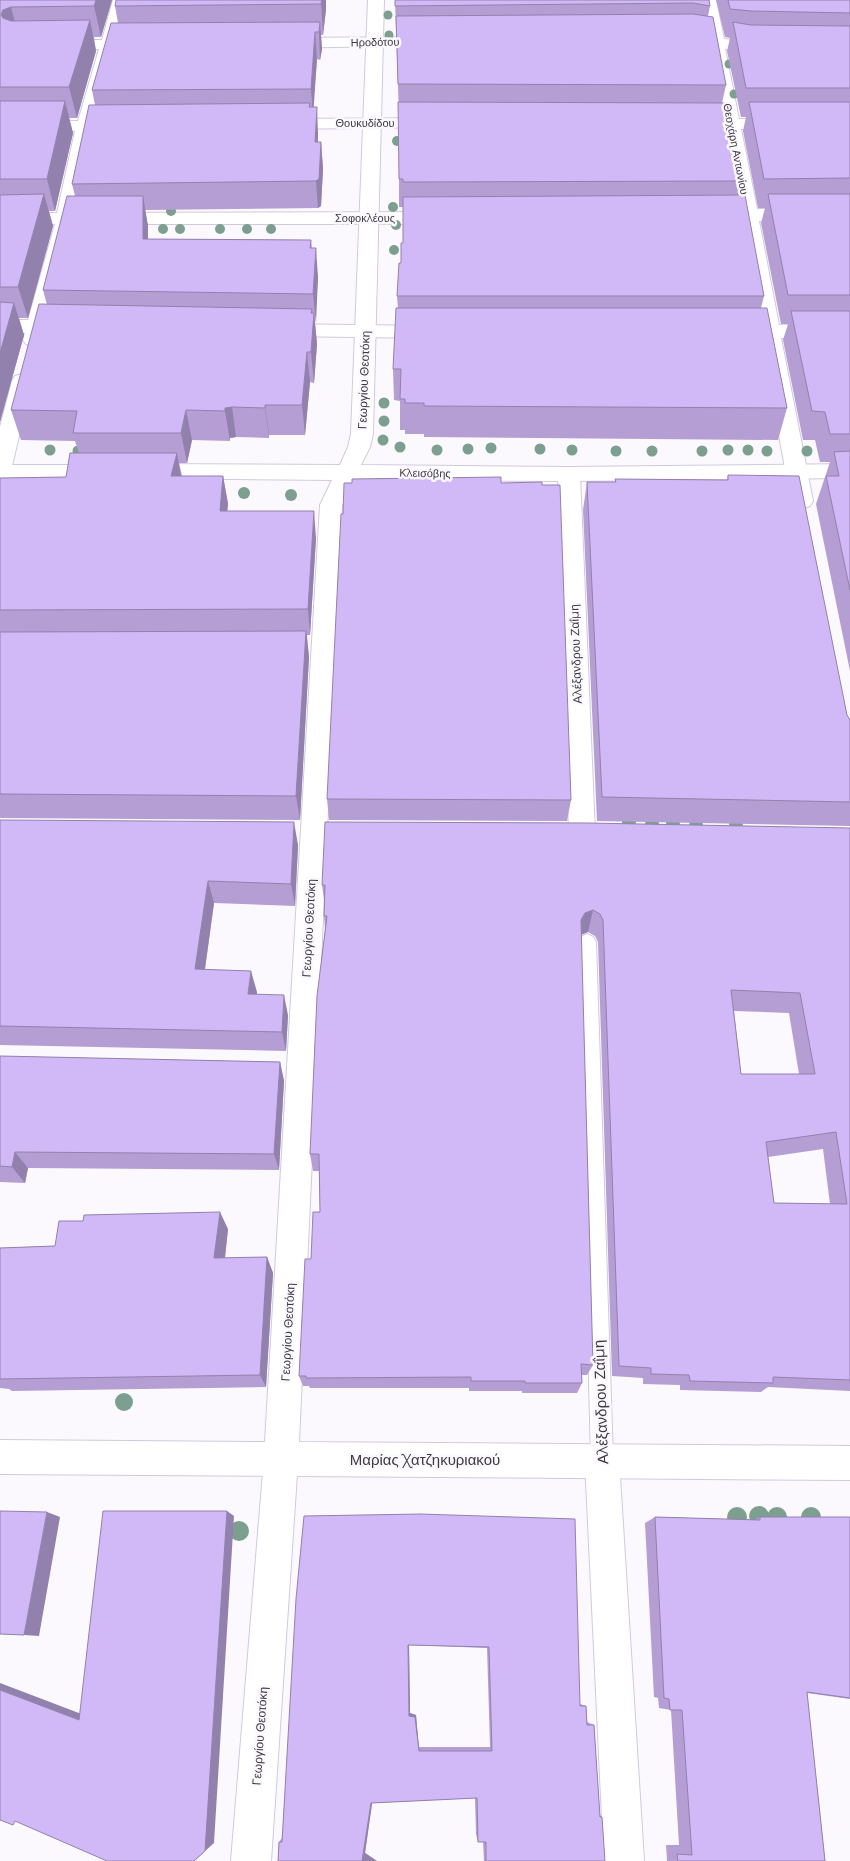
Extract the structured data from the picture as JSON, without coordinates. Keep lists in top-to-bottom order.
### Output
{
  "streets": {
    "street": [
      "Ηροδότου",
      "Θουκυδίδου",
      "Θεοχάρη Αντωνίου",
      "Σοφοκλέους",
      "Γεωργίου Θεοτόκη",
      "Κλεισόβης",
      "Αλέξανδρου Ζαΐμη",
      "Μαρίας Χατζηκυριακού"
    ]
  },
  "crossings": [
    ["Ηροδότου", "Γεωργίου Θεοτόκη"],
    ["Θουκυδίδου", "Γεωργίου Θεοτόκη"],
    ["Θεοχάρη Αντωνίου", "Κλεισόβης"],
    ["Σοφοκλέους", "Γεωργίου Θεοτόκη"],
    ["Γεωργίου Θεοτόκη", "Κλεισόβης"],
    ["Γεωργίου Θεοτόκη", "Μαρίας Χατζηκυριακού"],
    ["Κλεισόβης", "Αλέξανδρου Ζαΐμη"],
    ["Αλέξανδρου Ζαΐμη", "Μαρίας Χατζηκυριακού"]
  ]
}
